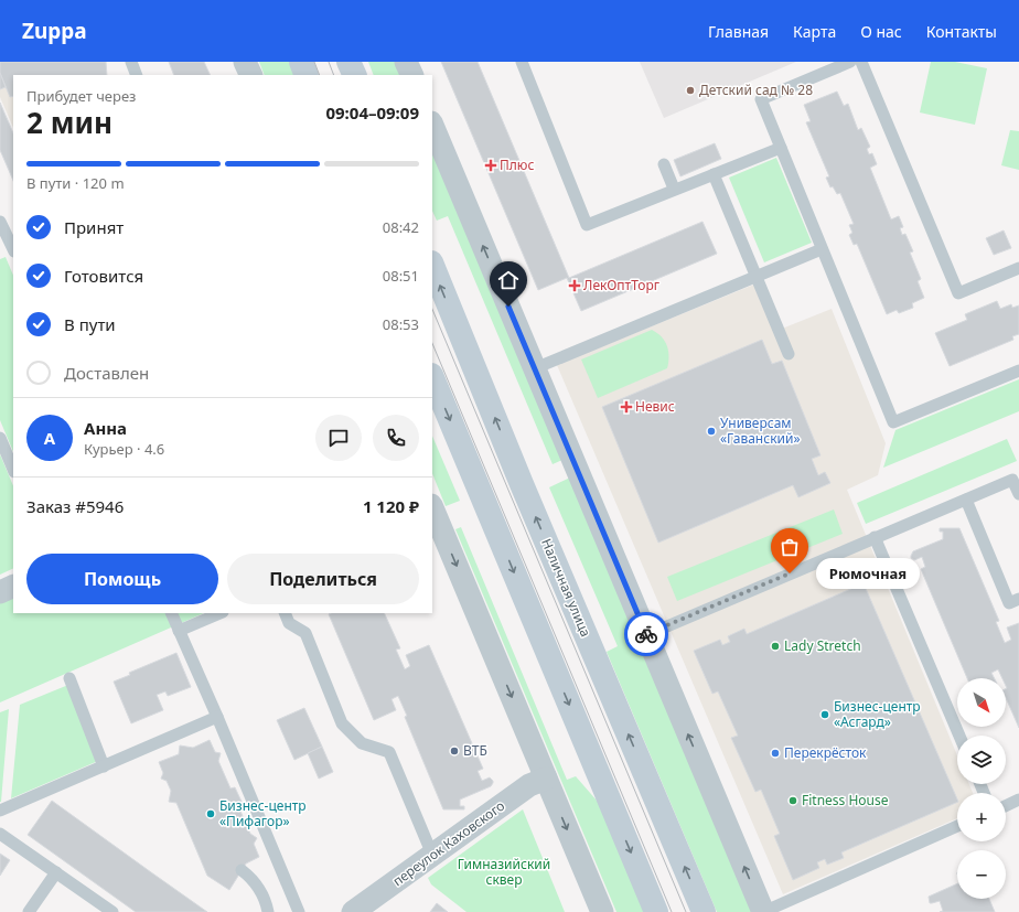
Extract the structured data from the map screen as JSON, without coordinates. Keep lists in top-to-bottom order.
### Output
{
  "streets": {
    "main road": ["Наличная улица"],
    "street": ["переулок Каховского"]
  },
  "parks": ["Гимназийский сквер"],
  "places": {
    "other": [
      "Детский сад № 28",
      "Универсам «Гаванский»",
      "Рюмочная",
      "Lady Stretch",
      "Бизнес-центр «Асгард»",
      "ВТБ",
      "Перекрёсток",
      "Fitness House",
      "Бизнес-центр «Пифагор»"
    ],
    "health": ["Плюс", "ЛекОптТорг", "Невис"]
  },
  "north": "bottom right",
  "page": {
    "header": "Zuppa",
    "nav": [
      "Главная",
      "Карта",
      "О нас",
      "Контакты"
    ],
    "heading": ["2 мин", "Прибудет через", "09:04–09:09"],
    "panel": [
      "Анна",
      "Курьер · 4.6",
      "Заказ #5946",
      "1 120 ₽"
    ],
    "bar": "В пути · 120 m",
    "list": [
      ["Принят", "08:42"],
      ["Готовится", "08:51"],
      ["В пути", "08:53"],
      "Доставлен"
    ],
    "round": "А",
    "buttons": ["Помощь", "Поделиться"],
    "bubble": "Рюмочная",
    "map_buttons": ["+", "−"]
  }
}
